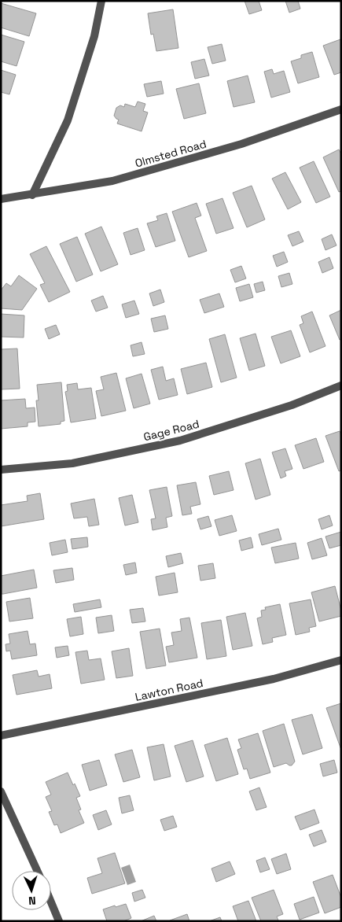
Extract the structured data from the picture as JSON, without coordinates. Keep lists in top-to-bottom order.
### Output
{
  "streets": {
    "street": ["Olmsted Road", "Gage Road", "Lawton Road"]
  },
  "north": "bottom"
}
